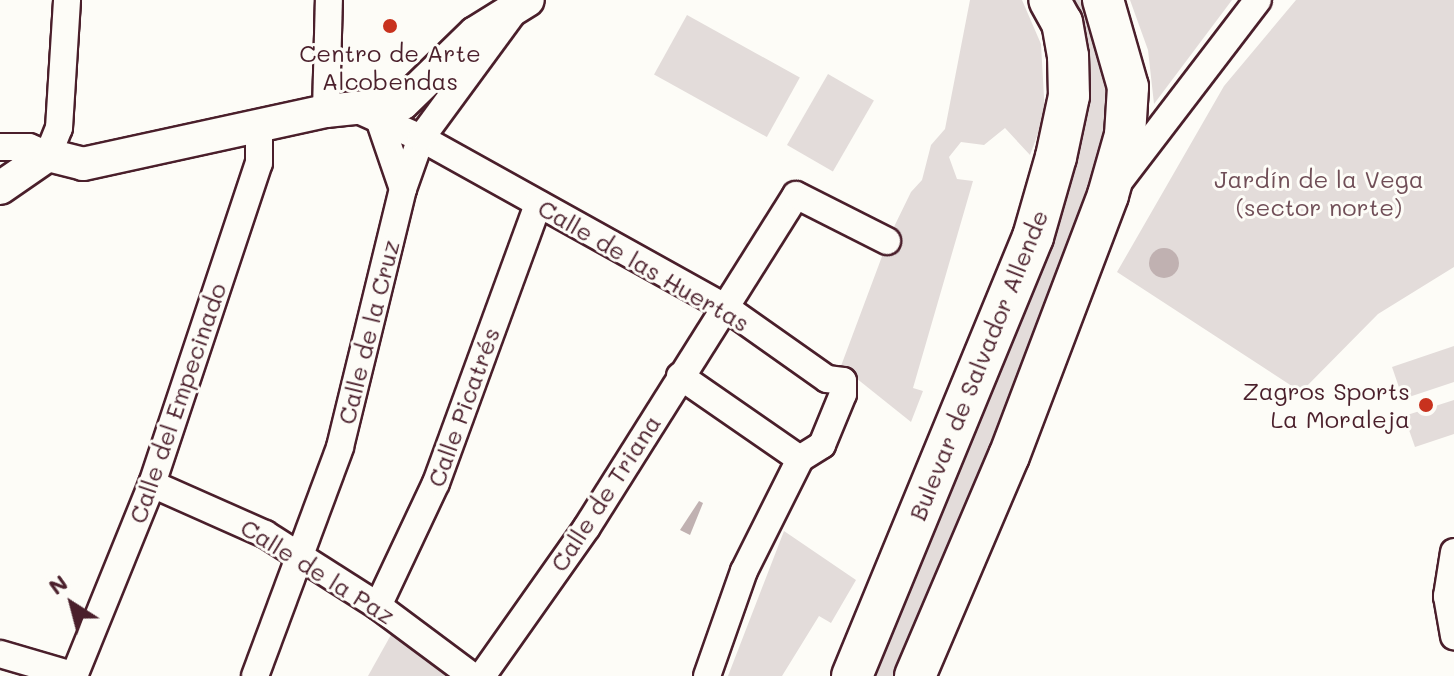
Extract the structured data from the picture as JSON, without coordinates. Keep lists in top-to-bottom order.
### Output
{
  "streets": {
    "main road": ["Bulevar de Salvador Allende"],
    "street": [
      "Calle de las Huertas",
      "Calle de la Cruz",
      "Calle del Empecinado",
      "Calle Picatrés",
      "Calle de Triana",
      "Calle de la Paz"
    ]
  },
  "crossings": [
    ["Calle de las Huertas", "Calle de la Cruz"],
    ["Calle de las Huertas", "Calle Picatrés"],
    ["Calle de las Huertas", "Calle de Triana"],
    ["Calle de la Cruz", "Calle de la Paz"],
    ["Calle del Empecinado", "Calle de la Paz"],
    ["Calle Picatrés", "Calle de la Paz"]
  ],
  "parks": ["Jardín de la Vega (sector norte)"],
  "places": ["Centro de Arte Alcobendas", "Zagros Sports La Moraleja"],
  "north": "top left"
}
